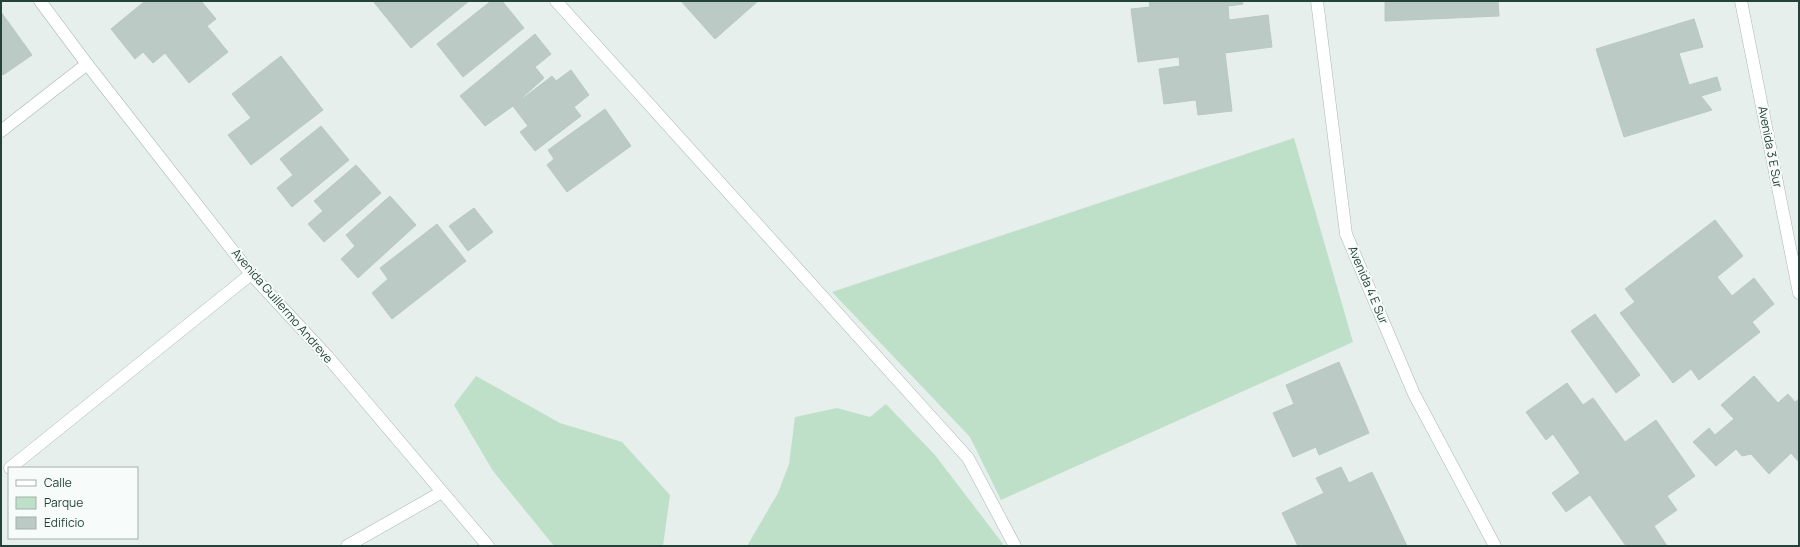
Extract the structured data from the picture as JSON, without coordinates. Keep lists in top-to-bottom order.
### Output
{
  "streets": {
    "street": ["Avenida 3 E Sur", "Avenida 4 E Sur", "Avenida Guillermo Andreve"]
  },
  "legend": ["Calle", "Parque", "Edificio"]
}
